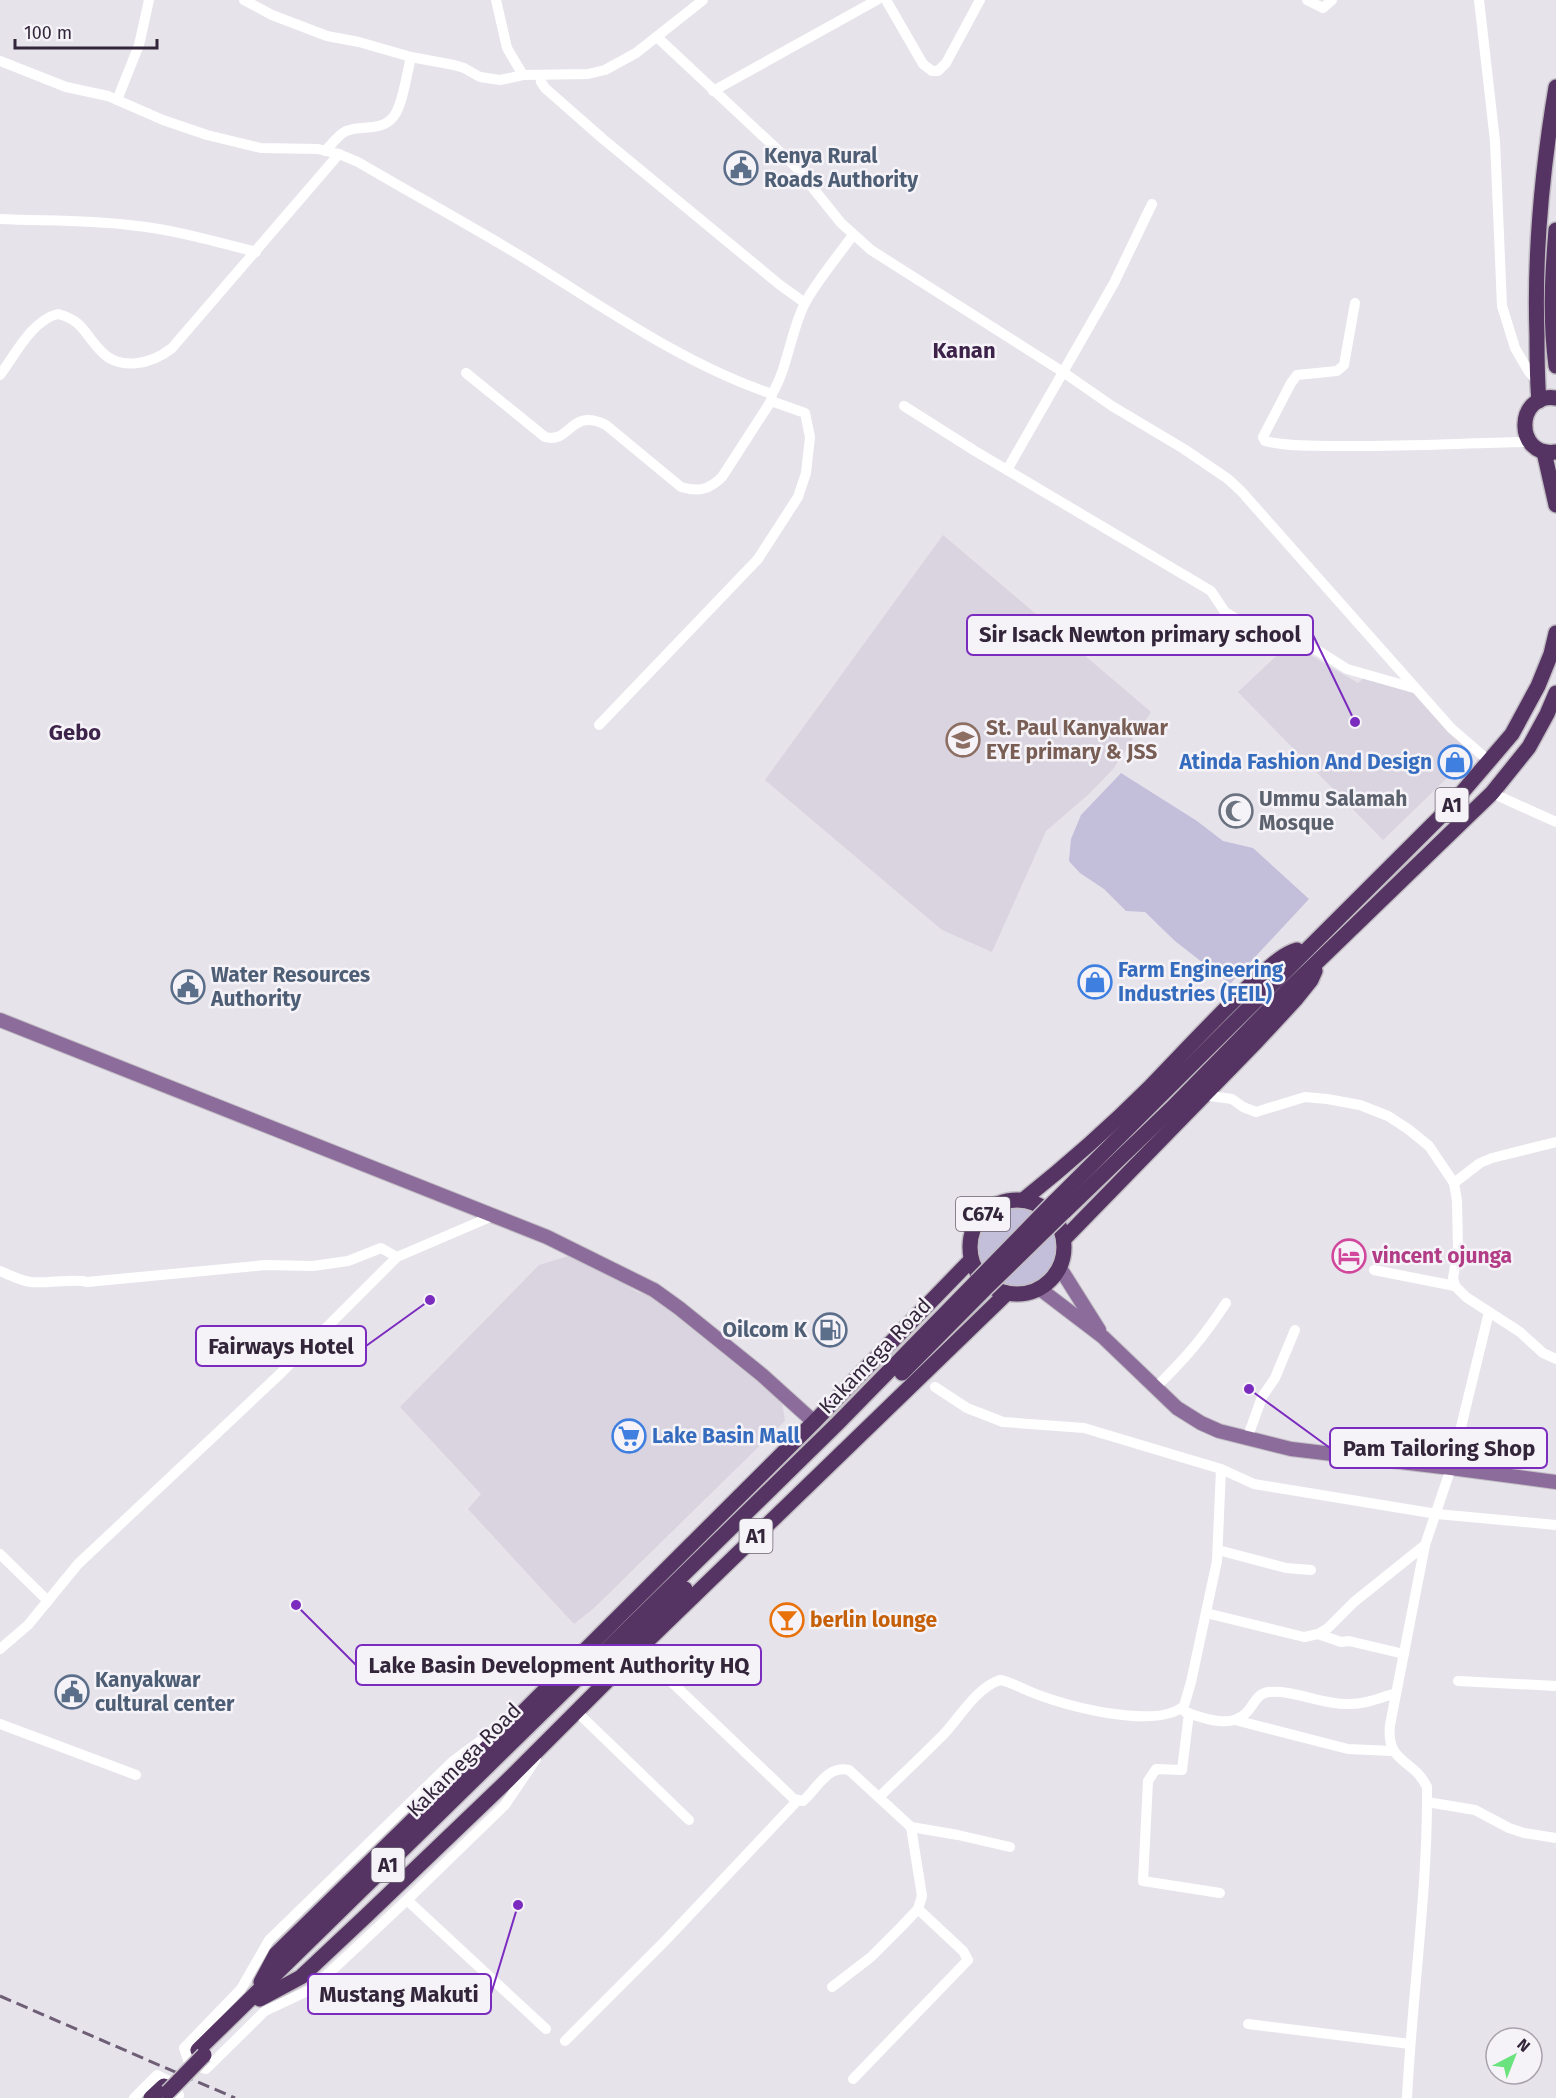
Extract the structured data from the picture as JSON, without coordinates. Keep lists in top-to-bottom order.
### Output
{
  "streets": {
    "highway": ["A1", "C674", "Kakamega Road"]
  },
  "crossings": [
    ["A1", "C674"],
    ["A1", "Kakamega Road"]
  ],
  "districts": ["Kanan", "Gebo"],
  "places": {
    "public building": ["Kenya Rural Roads Authority", "Water Resources Authority", "Kanyakwar cultural center"],
    "other": [
      "Sir Isack Newton primary school",
      "Fairways Hotel",
      "Pam Tailoring Shop",
      "Lake Basin Development Authority HQ",
      "Mustang Makuti"
    ],
    "school or university": ["St. Paul Kanyakwar EYE primary & JSS"],
    "shop": ["Atinda Fashion And Design", "Farm Engineering Industries (FEIL)"],
    "mosque": ["Ummu Salamah Mosque"],
    "hotel": ["vincent ojunga"],
    "fuel station": ["Oilcom K"],
    "supermarket": ["Lake Basin Mall"],
    "bar": ["berlin lounge"]
  },
  "scale_bar": "100 m",
  "north": "top right"
}
